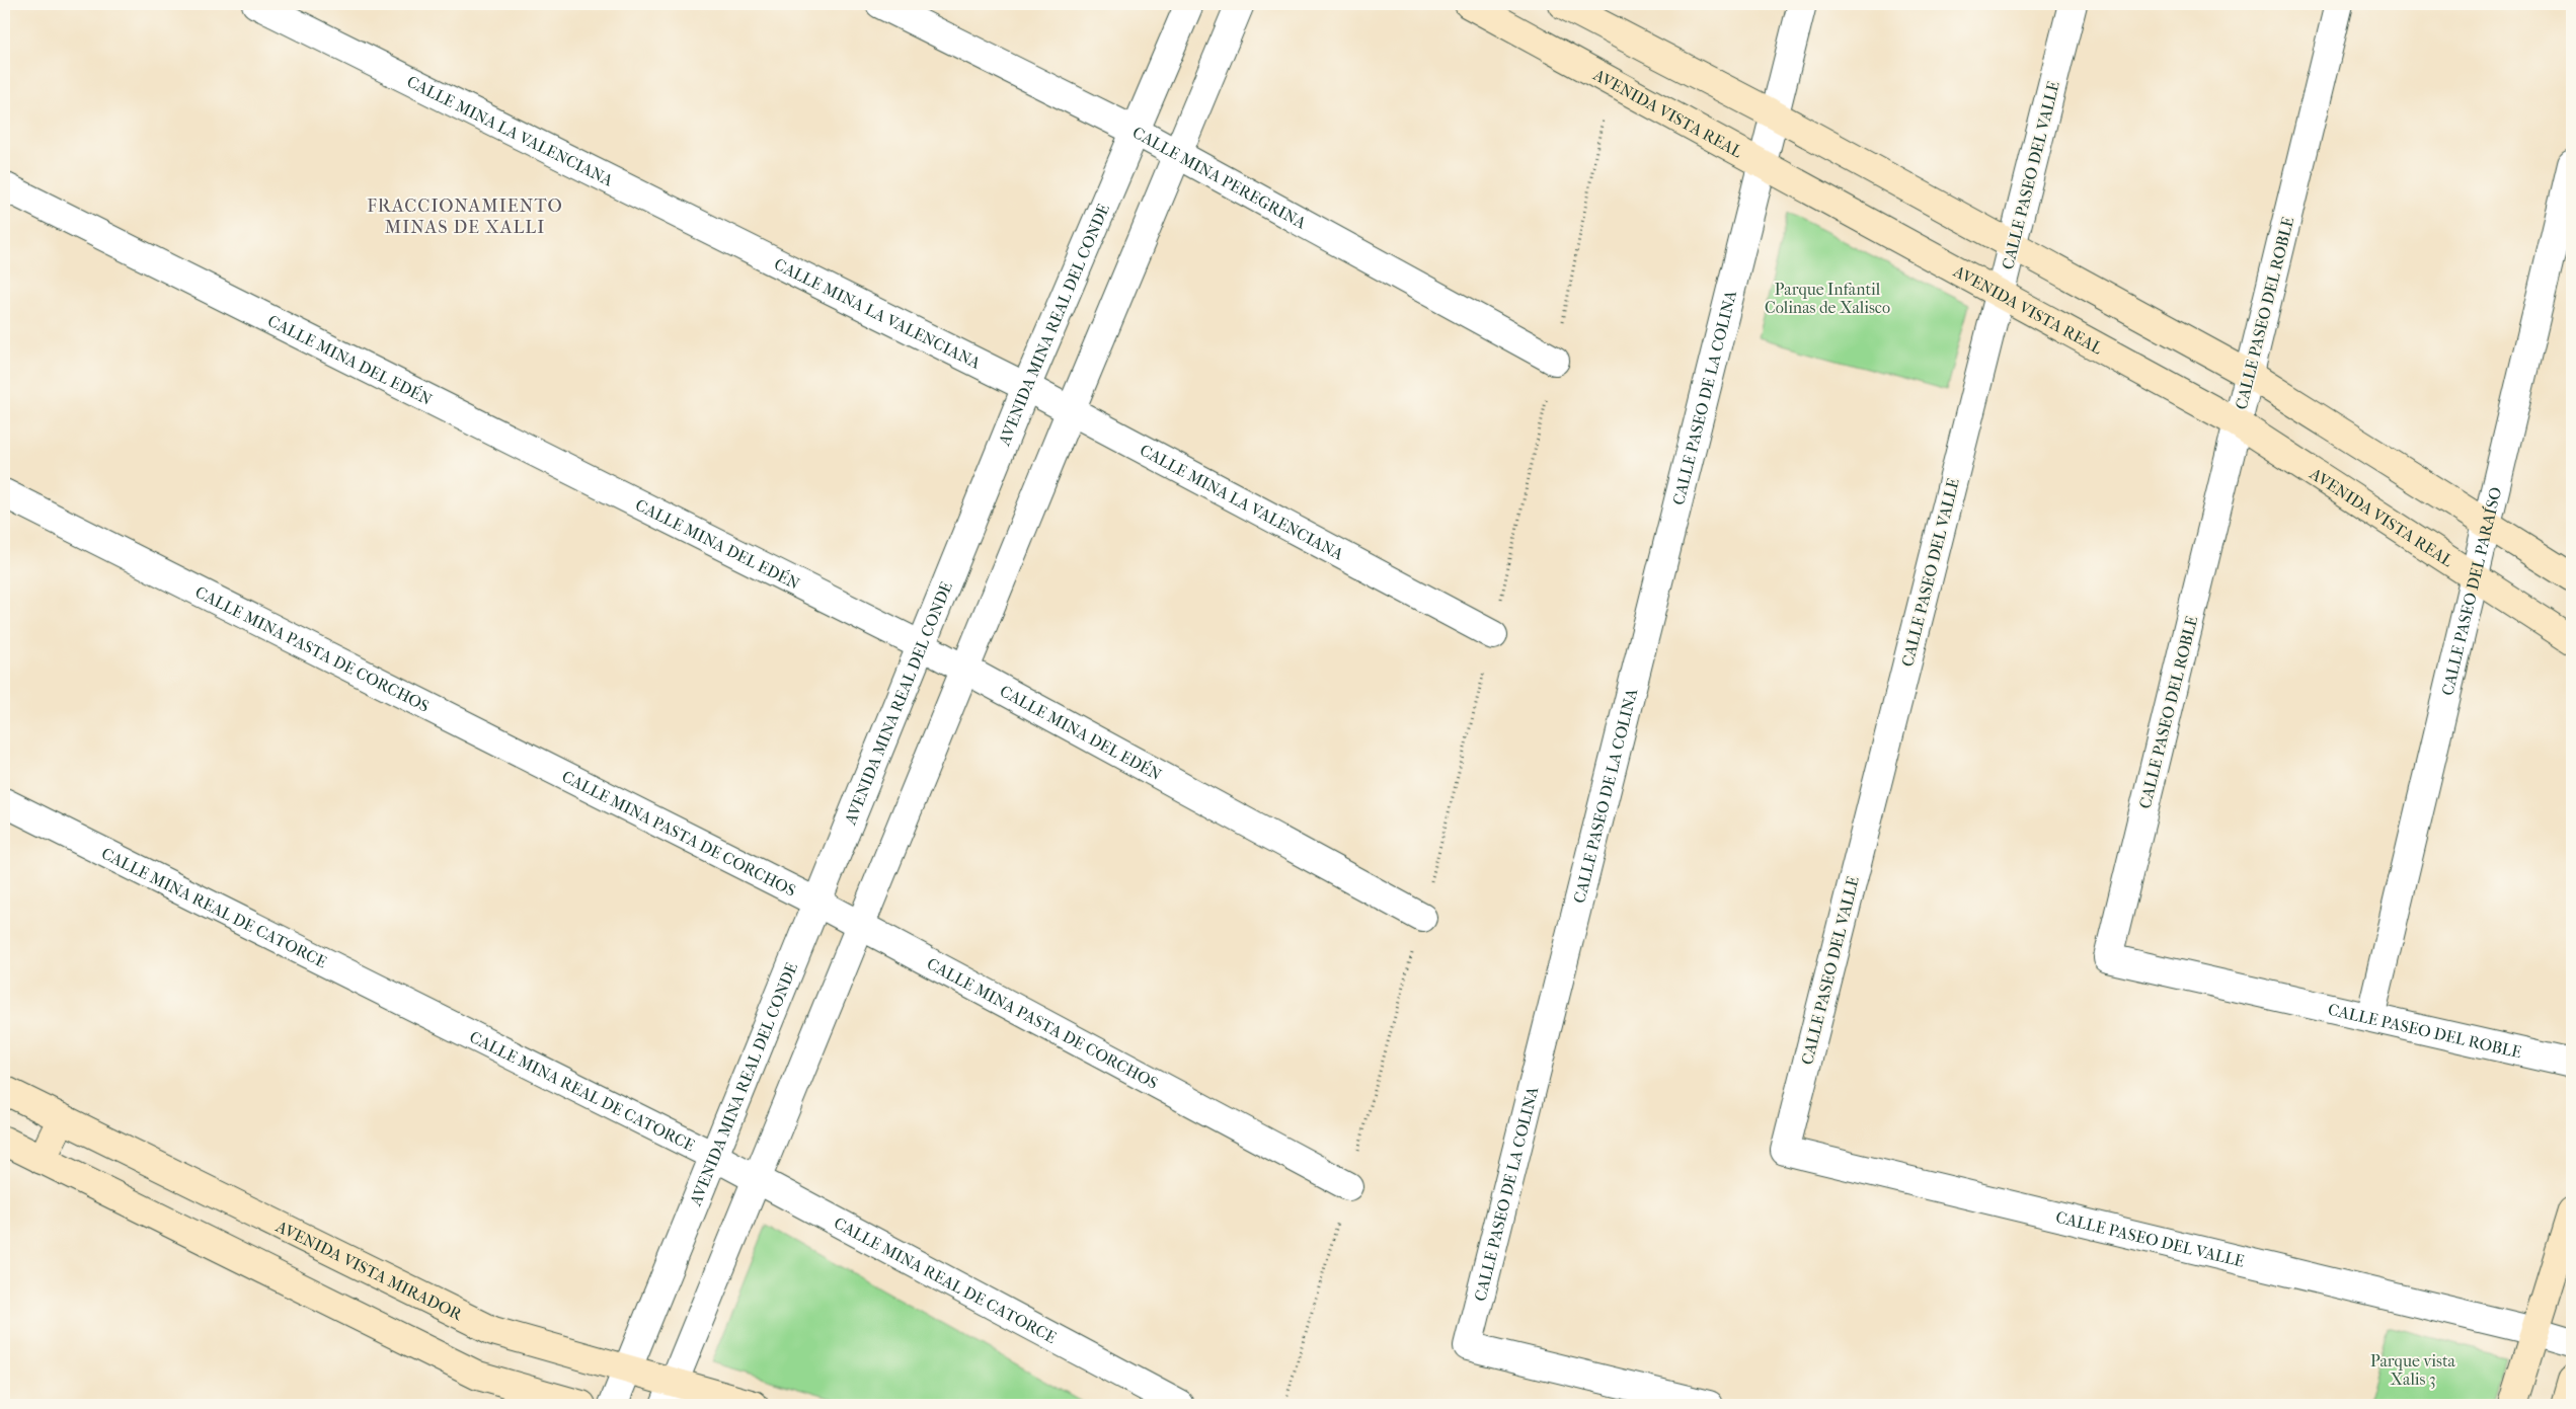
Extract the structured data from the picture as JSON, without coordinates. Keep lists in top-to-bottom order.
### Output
{
  "streets": {
    "street": [
      "AVENIDA VISTA REAL",
      "CALLE MINA LA VALENCIANA",
      "CALLE PASEO DEL VALLE",
      "CALLE MINA PEREGRINA",
      "CALLE PASEO DEL ROBLE",
      "AVENIDA MINA REAL DEL CONDE",
      "CALLE MINA DEL EDÉN",
      "CALLE PASEO DE LA COLINA",
      "CALLE PASEO DEL PARAÍSO",
      "CALLE MINA PASTA DE CORCHOS",
      "CALLE MINA REAL DE CATORCE",
      "AVENIDA VISTA MIRADOR"
    ]
  },
  "crossings": [
    ["AVENIDA VISTA REAL", "CALLE PASEO DEL VALLE"],
    ["AVENIDA VISTA REAL", "CALLE PASEO DEL ROBLE"],
    ["AVENIDA VISTA REAL", "CALLE PASEO DE LA COLINA"],
    ["AVENIDA VISTA REAL", "CALLE PASEO DEL PARAÍSO"],
    ["CALLE MINA LA VALENCIANA", "AVENIDA MINA REAL DEL CONDE"],
    ["CALLE MINA PEREGRINA", "AVENIDA MINA REAL DEL CONDE"],
    ["CALLE PASEO DEL ROBLE", "CALLE PASEO DEL PARAÍSO"],
    ["AVENIDA MINA REAL DEL CONDE", "CALLE MINA DEL EDÉN"],
    ["AVENIDA MINA REAL DEL CONDE", "CALLE MINA PASTA DE CORCHOS"],
    ["AVENIDA MINA REAL DEL CONDE", "CALLE MINA REAL DE CATORCE"],
    ["AVENIDA MINA REAL DEL CONDE", "AVENIDA VISTA MIRADOR"]
  ],
  "districts": ["FRACCIONAMIENTO MINAS DE XALLI"],
  "parks": ["Parque Infantil Colinas de Xalisco", "Parque vista Xalis 3"]
}
